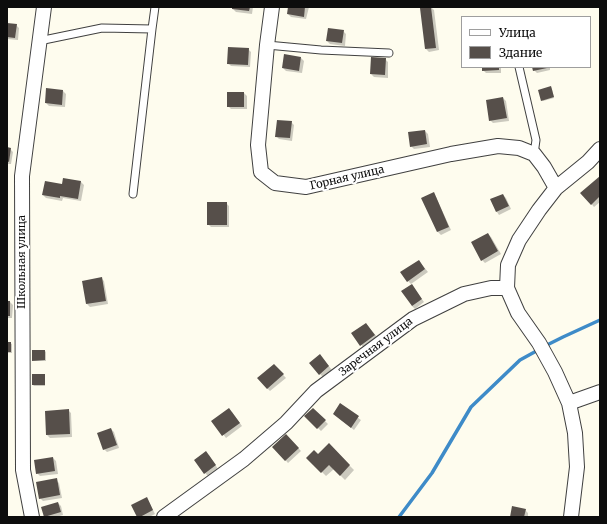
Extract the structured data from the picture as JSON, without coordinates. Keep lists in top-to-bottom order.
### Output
{
  "streets": {
    "street": ["Горная улица", "Школьная улица", "Заречная улица"]
  },
  "legend": ["Улица", "Здание"]
}
